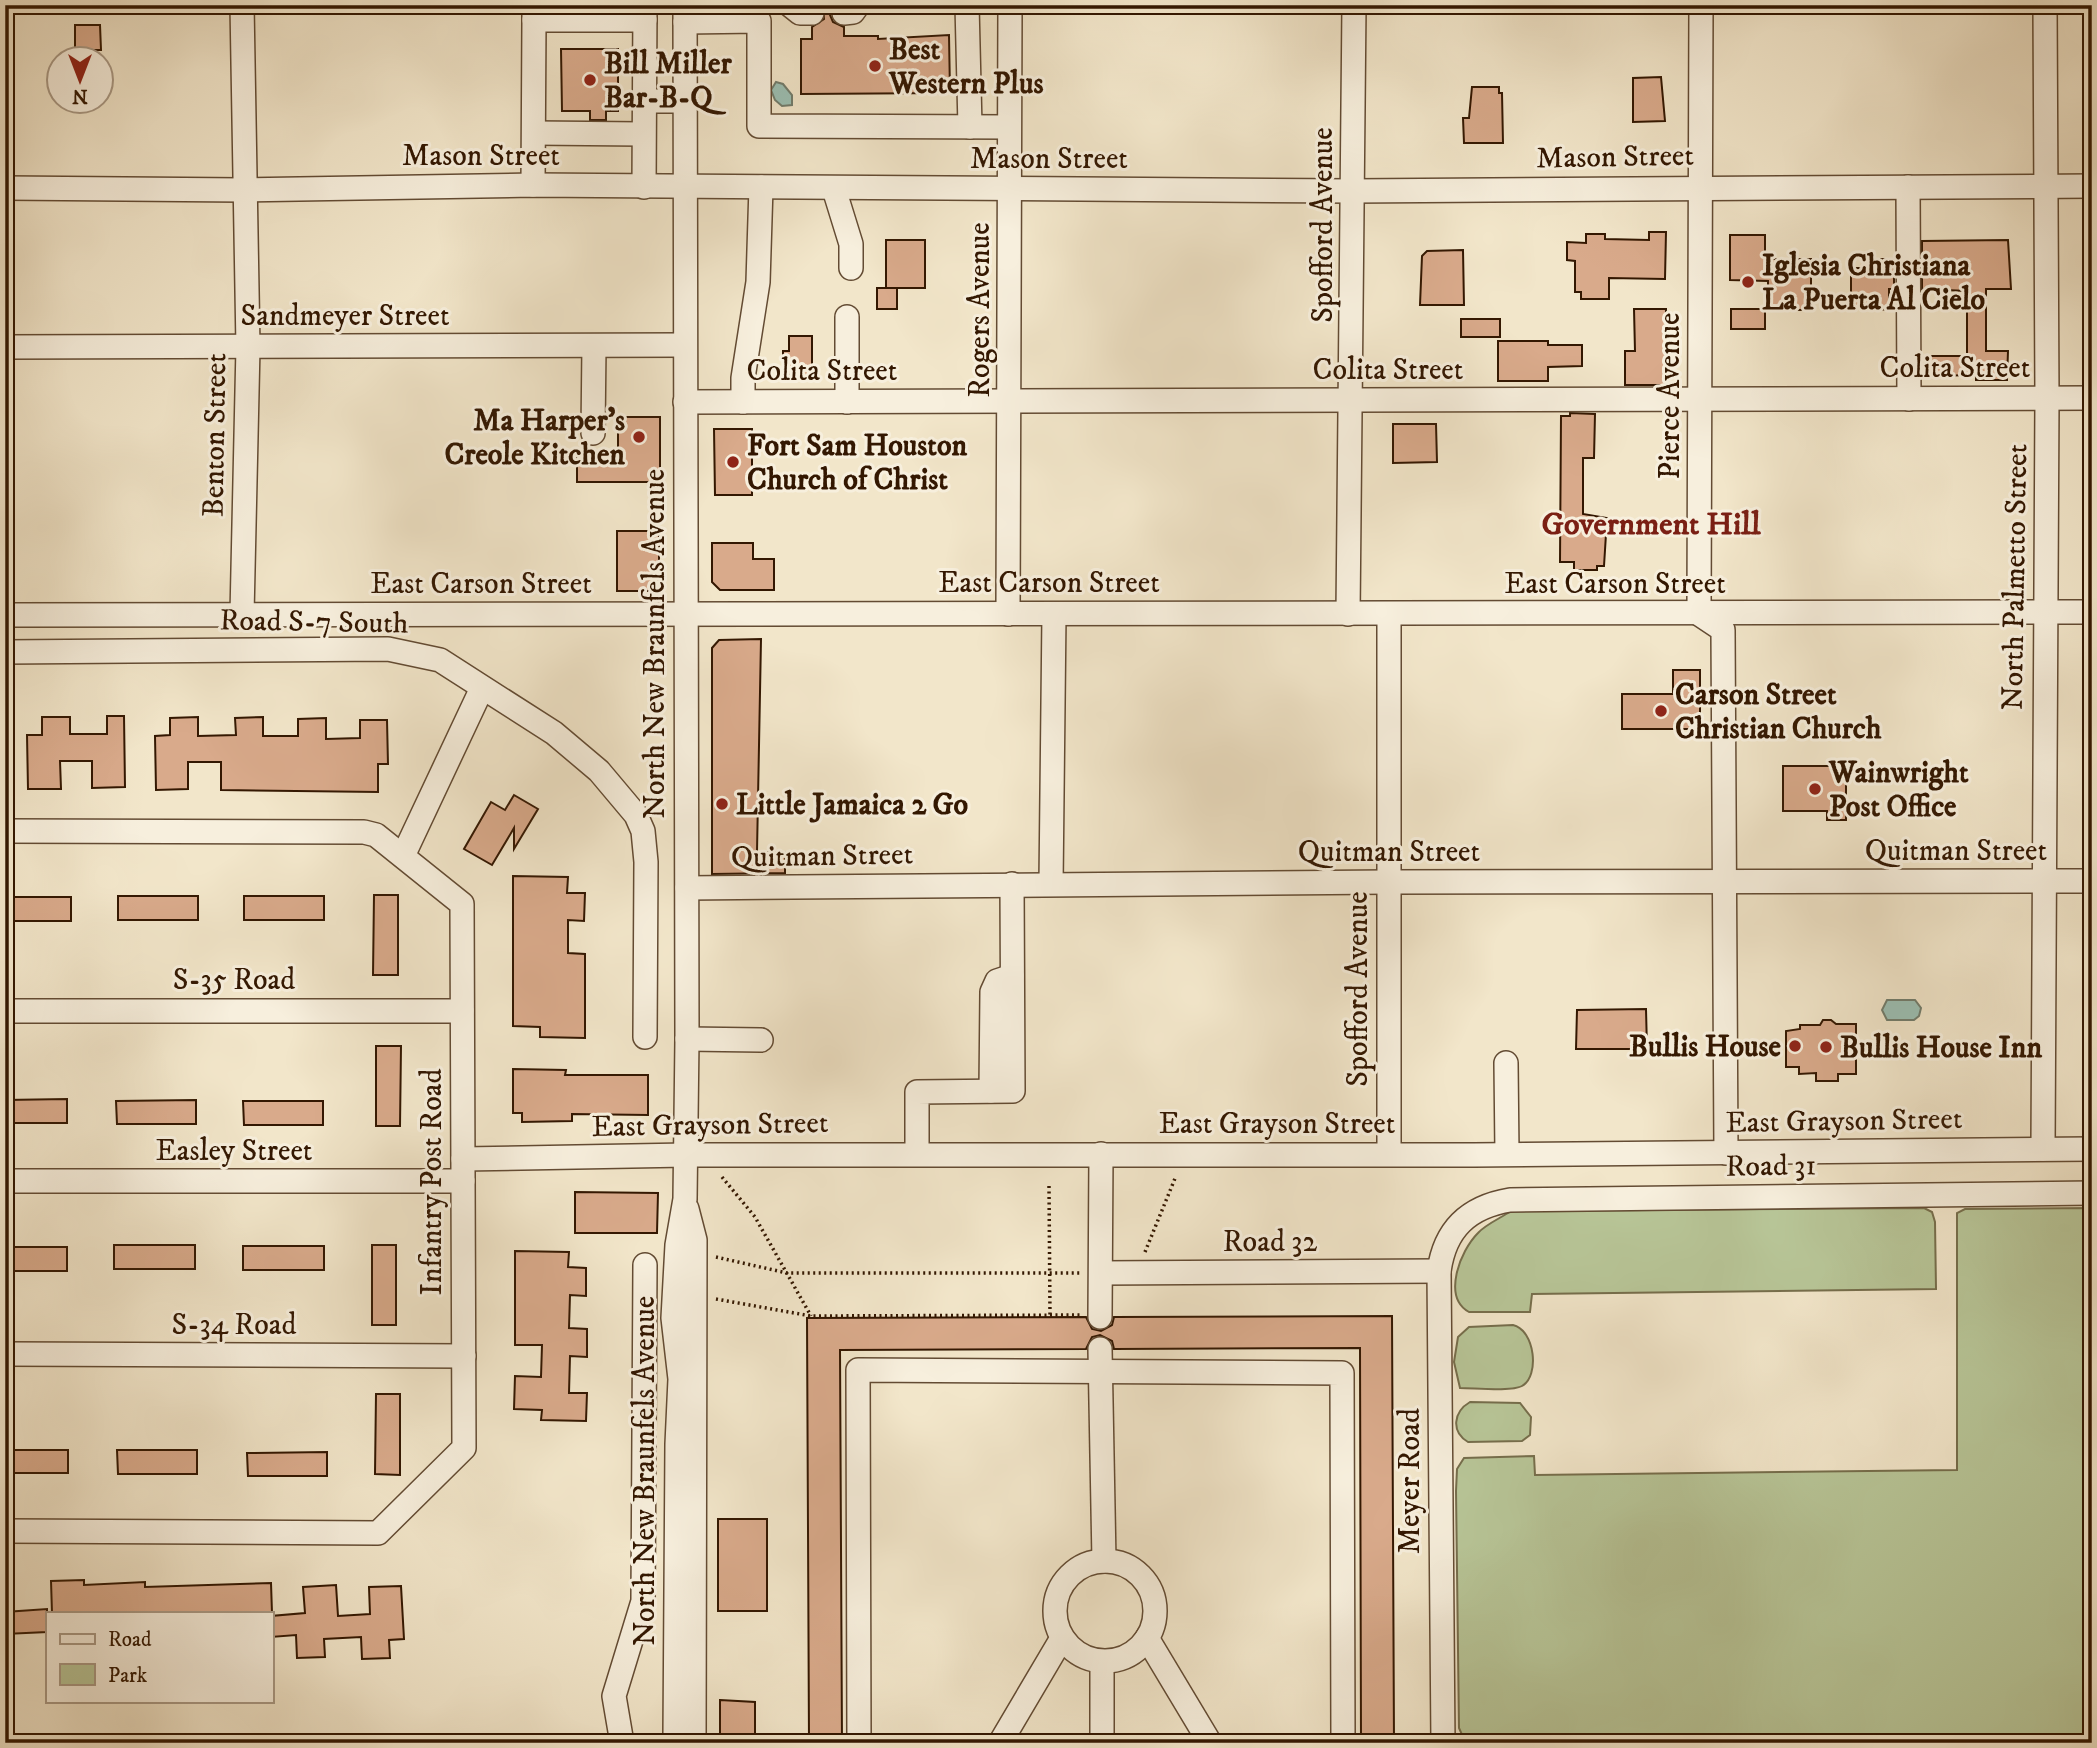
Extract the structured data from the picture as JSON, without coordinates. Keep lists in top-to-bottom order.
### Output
{
  "streets": {
    "street": [
      "Mason Street",
      "Spofford Avenue",
      "Rogers Avenue",
      "Sandmeyer Street",
      "Colita Street",
      "Pierce Avenue",
      "Benton Street",
      "North Palmetto Street",
      "East Carson Street",
      "Road S-7 South",
      "North New Braunfels Avenue",
      "Quitman Street",
      "S-35 Road",
      "East Grayson Street",
      "Easley Street",
      "Road 31",
      "Infantry Post Road",
      "Road 32",
      "S-34 Road",
      "Meyer Road"
    ]
  },
  "crossings": [
    ["Mason Street", "Spofford Avenue"],
    ["Mason Street", "Rogers Avenue"],
    ["Mason Street", "Pierce Avenue"],
    ["Mason Street", "Benton Street"],
    ["Mason Street", "North Palmetto Street"],
    ["Mason Street", "North New Braunfels Avenue"],
    ["Spofford Avenue", "Colita Street"],
    ["Spofford Avenue", "East Carson Street"],
    ["Spofford Avenue", "Quitman Street"],
    ["Spofford Avenue", "East Grayson Street"],
    ["Rogers Avenue", "Colita Street"],
    ["Rogers Avenue", "East Carson Street"],
    ["Sandmeyer Street", "Benton Street"],
    ["Sandmeyer Street", "North New Braunfels Avenue"],
    ["Colita Street", "Pierce Avenue"],
    ["Colita Street", "North Palmetto Street"],
    ["Colita Street", "North New Braunfels Avenue"],
    ["Pierce Avenue", "East Carson Street"],
    ["Benton Street", "East Carson Street"],
    ["North Palmetto Street", "East Carson Street"],
    ["North Palmetto Street", "Quitman Street"],
    ["North Palmetto Street", "East Grayson Street"],
    ["East Carson Street", "North New Braunfels Avenue"],
    ["North New Braunfels Avenue", "Quitman Street"],
    ["North New Braunfels Avenue", "East Grayson Street"],
    ["S-35 Road", "Infantry Post Road"],
    ["East Grayson Street", "Easley Street"],
    ["East Grayson Street", "Infantry Post Road"],
    ["Easley Street", "Infantry Post Road"],
    ["Road 31", "Meyer Road"],
    ["Infantry Post Road", "S-34 Road"],
    ["Road 32", "Meyer Road"]
  ],
  "districts": ["Government Hill"],
  "places": [
    "Best Western Plus",
    "Bill Miller Bar-B-Q",
    "Iglesia Christiana La Puerta Al Cielo",
    "Ma Harper's Creole Kitchen",
    "Fort Sam Houston Church of Christ",
    "Carson Street Christian Church",
    "Wainwright Post Office",
    "Little Jamaica 2 Go",
    "Bullis House",
    "Bullis House Inn"
  ],
  "legend": ["Road", "Park"],
  "north": "bottom"
}
